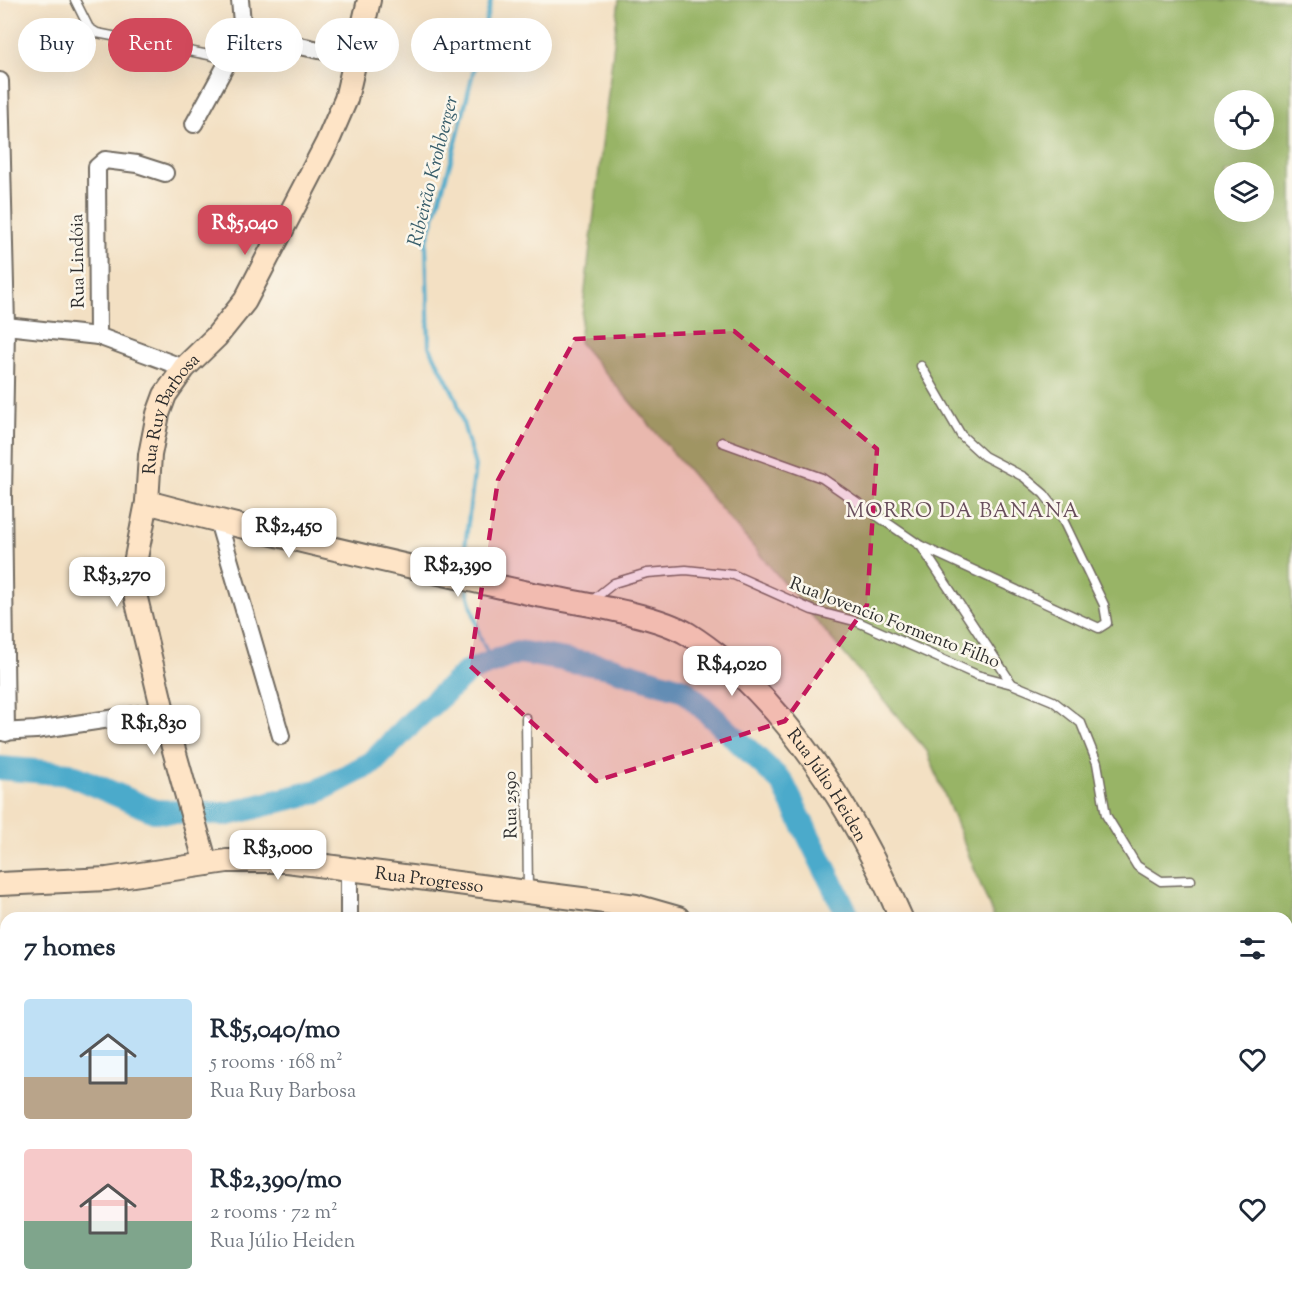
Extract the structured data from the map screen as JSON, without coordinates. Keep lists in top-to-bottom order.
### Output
{
  "streets": {
    "street": [
      "Rua Lindóia",
      "Rua Ruy Barbosa",
      "Rua Júlio Heiden",
      "Rua Progresso"
    ],
    "lane": ["Rua Jovencio Formento Filho", "Rua 2590"]
  },
  "crossings": [
    ["Rua Ruy Barbosa", "Rua Júlio Heiden"],
    ["Rua Ruy Barbosa", "Rua Progresso"],
    ["Rua Jovencio Formento Filho", "Rua Júlio Heiden"],
    ["Rua 2590", "Rua Progresso"]
  ],
  "districts": ["MORRO DA BANANA"],
  "water": ["Ribeirão Krohberger"],
  "page": {
    "chip": [
      "Buy",
      "Rent",
      "Filters",
      "New",
      "Apartment"
    ],
    "price": [
      "R$5,040",
      "R$2,450",
      "R$2,390",
      "R$3,270",
      "R$4,020",
      "R$1,830",
      "R$3,000"
    ],
    "heading": "7 homes",
    "list": [
      {
        "name": "R$5,040/mo",
        "note": "5 rooms · 168 m² · Rua Ruy Barbosa"
      },
      {
        "name": "R$2,390/mo",
        "note": "2 rooms · 72 m² · Rua Júlio Heiden"
      }
    ]
  }
}
